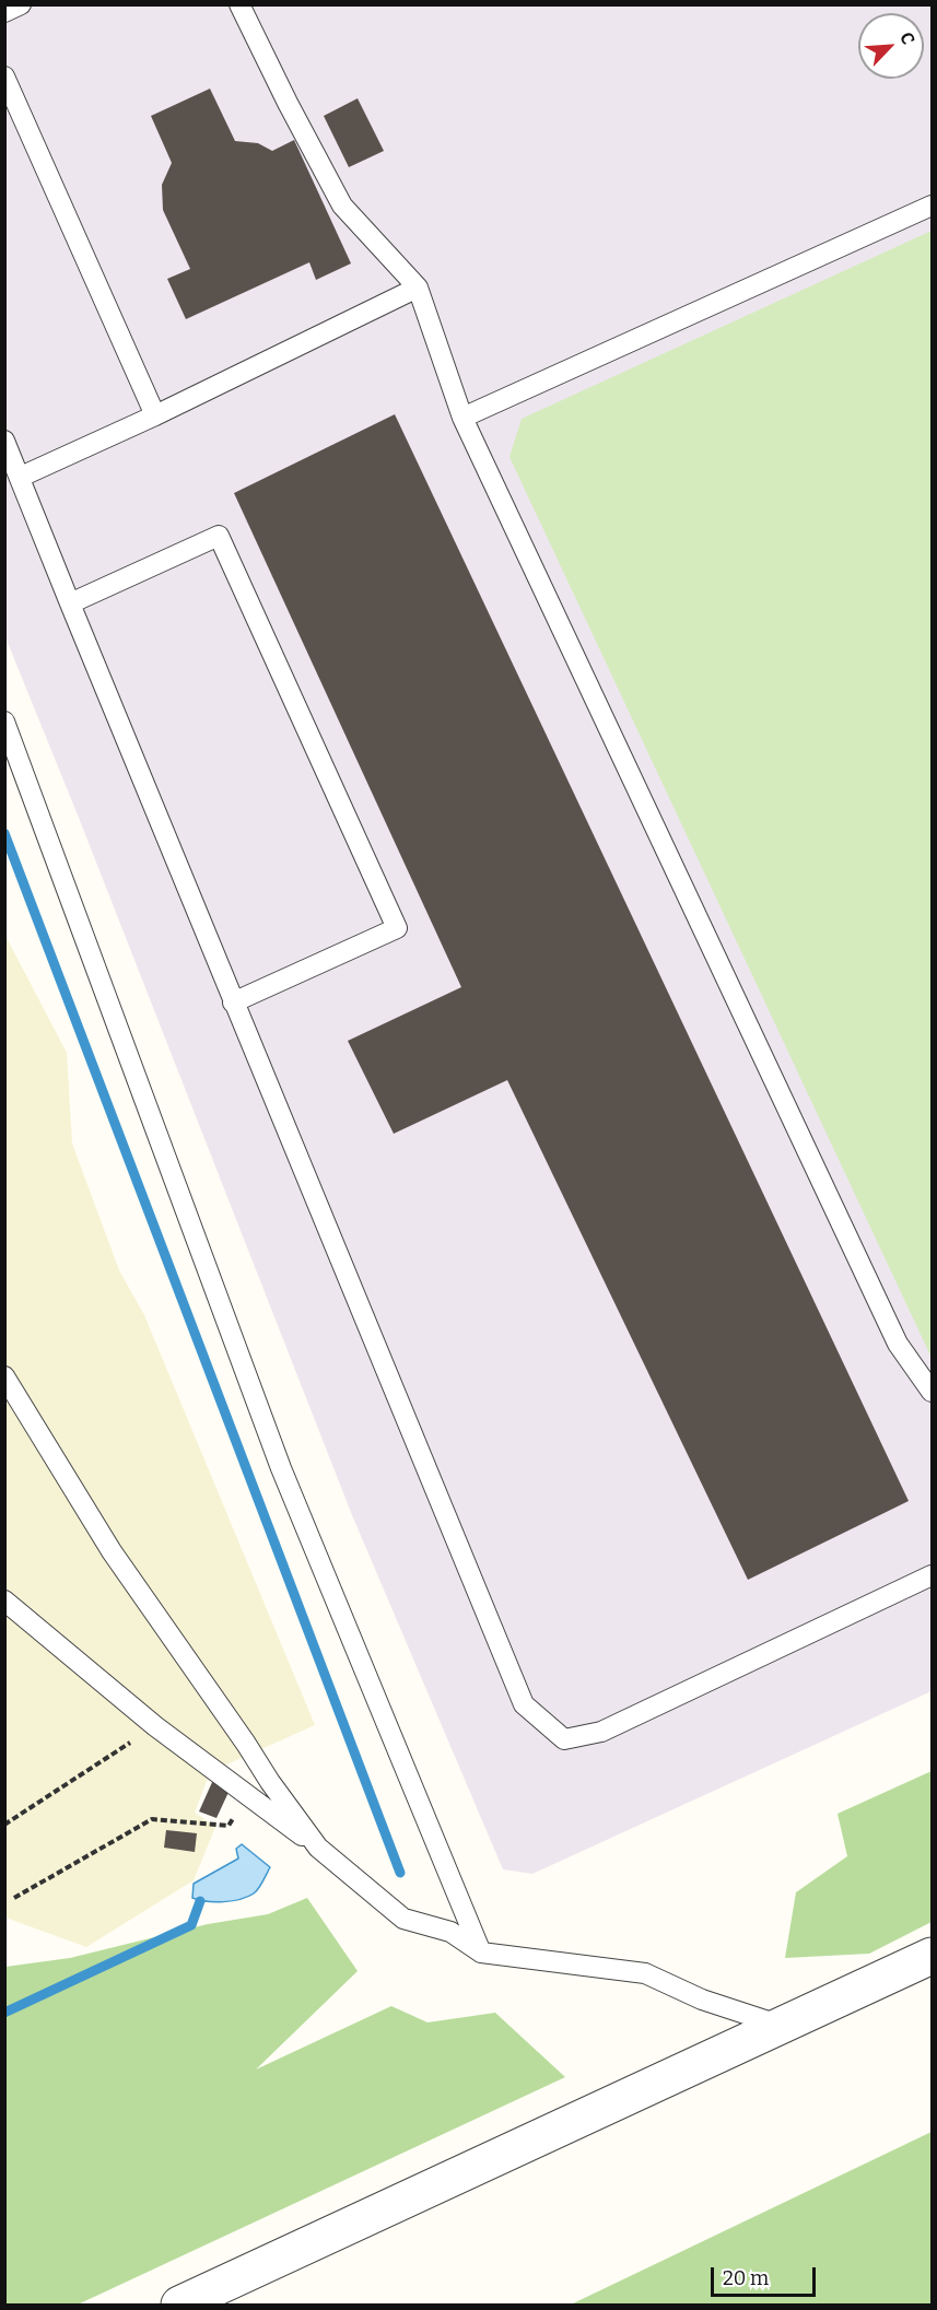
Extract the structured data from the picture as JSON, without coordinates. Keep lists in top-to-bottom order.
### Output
{
  "scale_bar": "20 m",
  "north": "top right"
}
